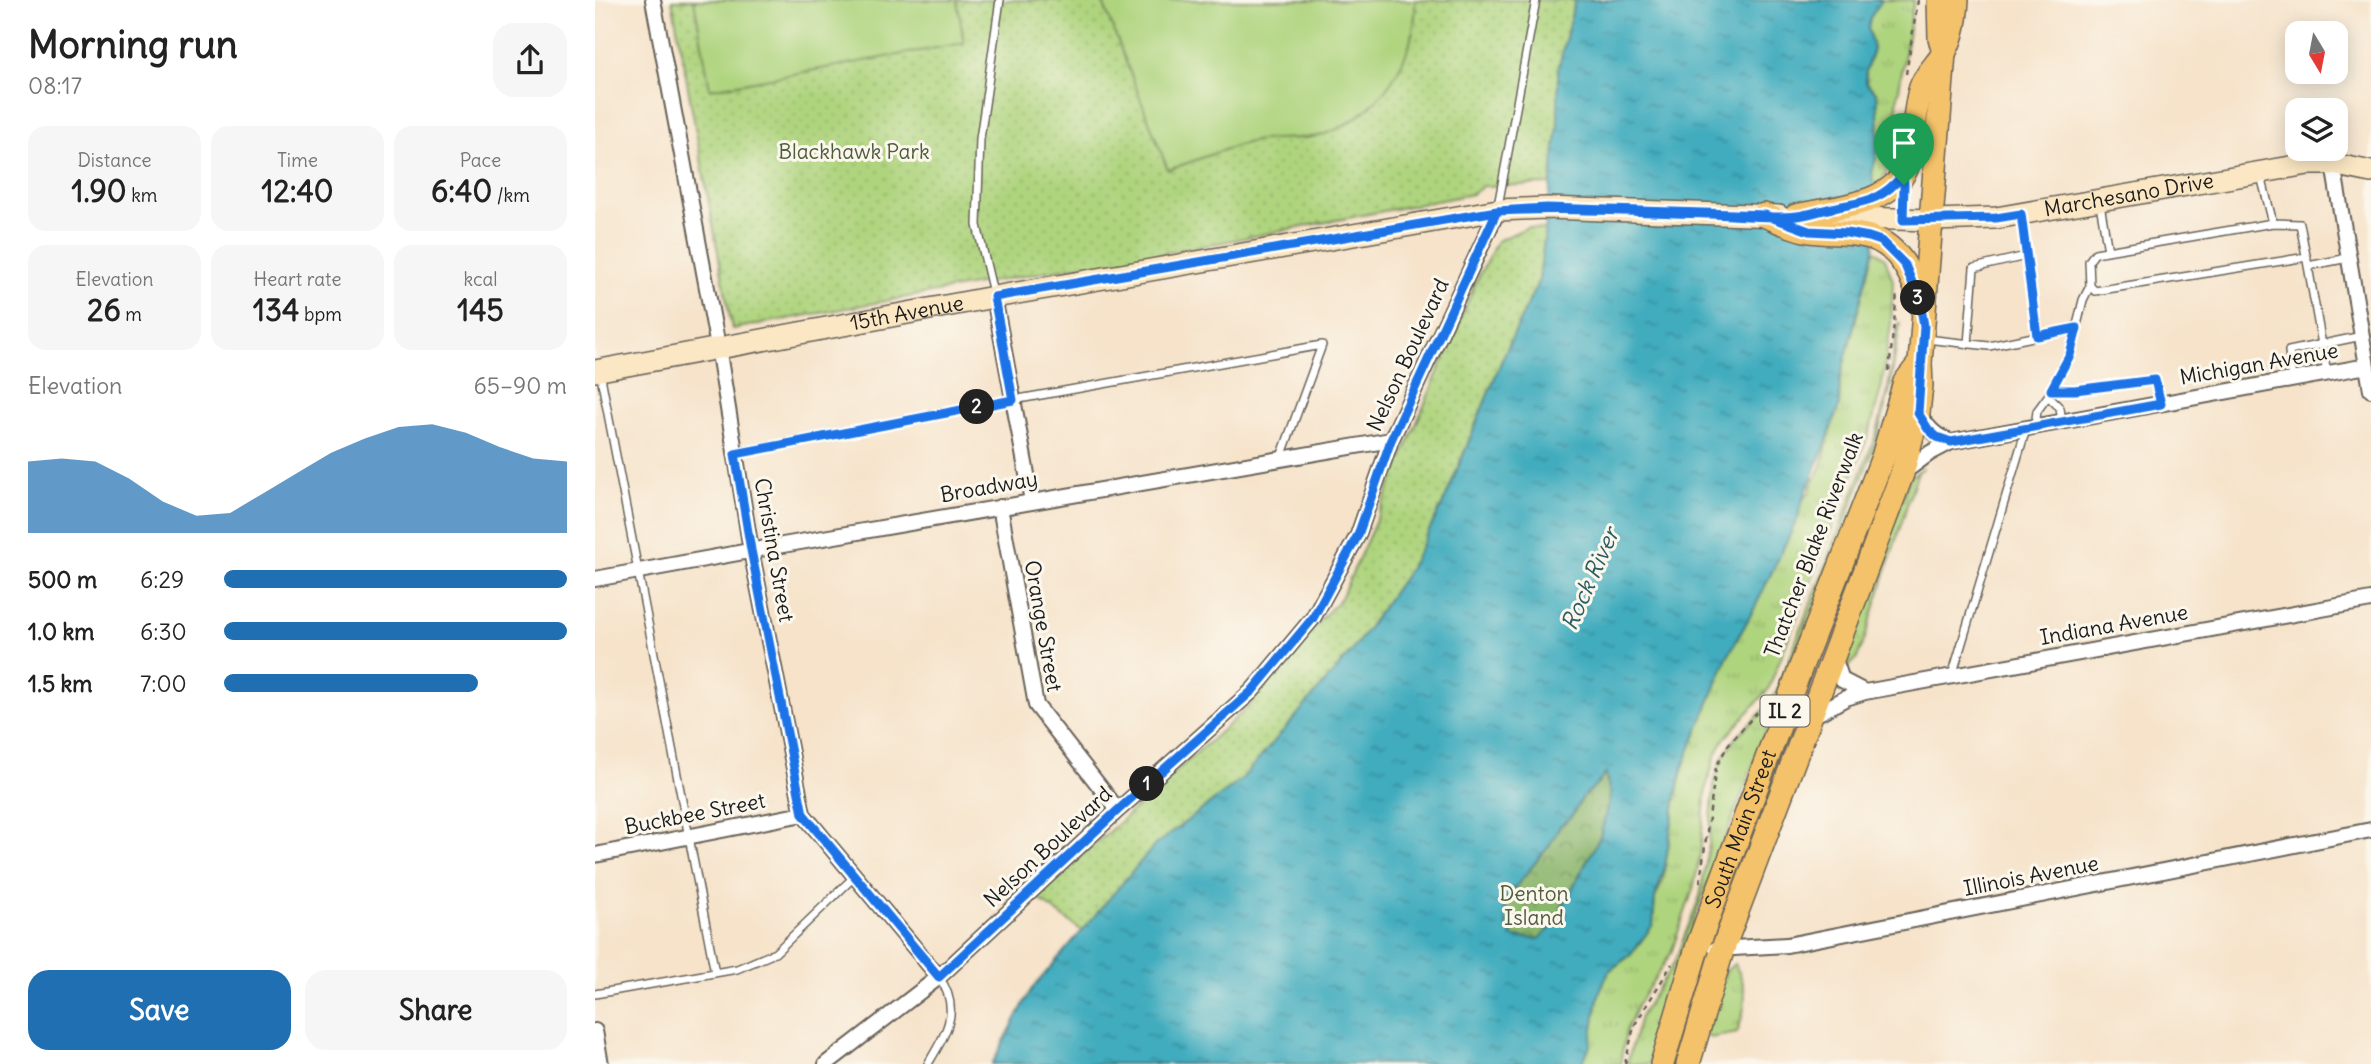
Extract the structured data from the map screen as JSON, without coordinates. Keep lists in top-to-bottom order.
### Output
{
  "streets": {
    "main road": [
      "Marchesano Drive",
      "15th Avenue",
      "IL 2",
      "South Main Street"
    ],
    "street": [
      "Nelson Boulevard",
      "Michigan Avenue",
      "Broadway",
      "Christina Street",
      "Indiana Avenue",
      "Orange Street",
      "Buckbee Street",
      "Illinois Avenue"
    ]
  },
  "crossings": [
    ["Marchesano Drive", "15th Avenue"],
    ["Marchesano Drive", "South Main Street"],
    ["15th Avenue", "Nelson Boulevard"],
    ["15th Avenue", "Christina Street"],
    ["Nelson Boulevard", "Broadway"],
    ["Nelson Boulevard", "Christina Street"],
    ["Nelson Boulevard", "Orange Street"],
    ["Michigan Avenue", "South Main Street"],
    ["Broadway", "Christina Street"],
    ["Broadway", "Orange Street"],
    ["Christina Street", "Buckbee Street"],
    ["Indiana Avenue", "South Main Street"],
    ["South Main Street", "Illinois Avenue"]
  ],
  "water": ["Rock River"],
  "parks": ["Blackhawk Park", "Denton Island"],
  "north": "bottom",
  "page": {
    "heading": ["Morning run", "08:17"],
    "stats": [
      ["Distance", "1.90 km"],
      ["Time", "12:40"],
      ["Pace", "6:40 /km"],
      ["Elevation", "26 m"],
      ["Heart rate", "134 bpm"],
      ["kcal", "145"]
    ],
    "pins": ["3", "2", "1"],
    "chart": ["Elevation", "65–90 m"],
    "list": [
      {
        "name": "500 m",
        "note": "6:29"
      },
      {
        "name": "1.0 km",
        "note": "6:30"
      },
      {
        "name": "1.5 km",
        "note": "7:00"
      }
    ],
    "buttons": ["Save", "Share"]
  }
}
